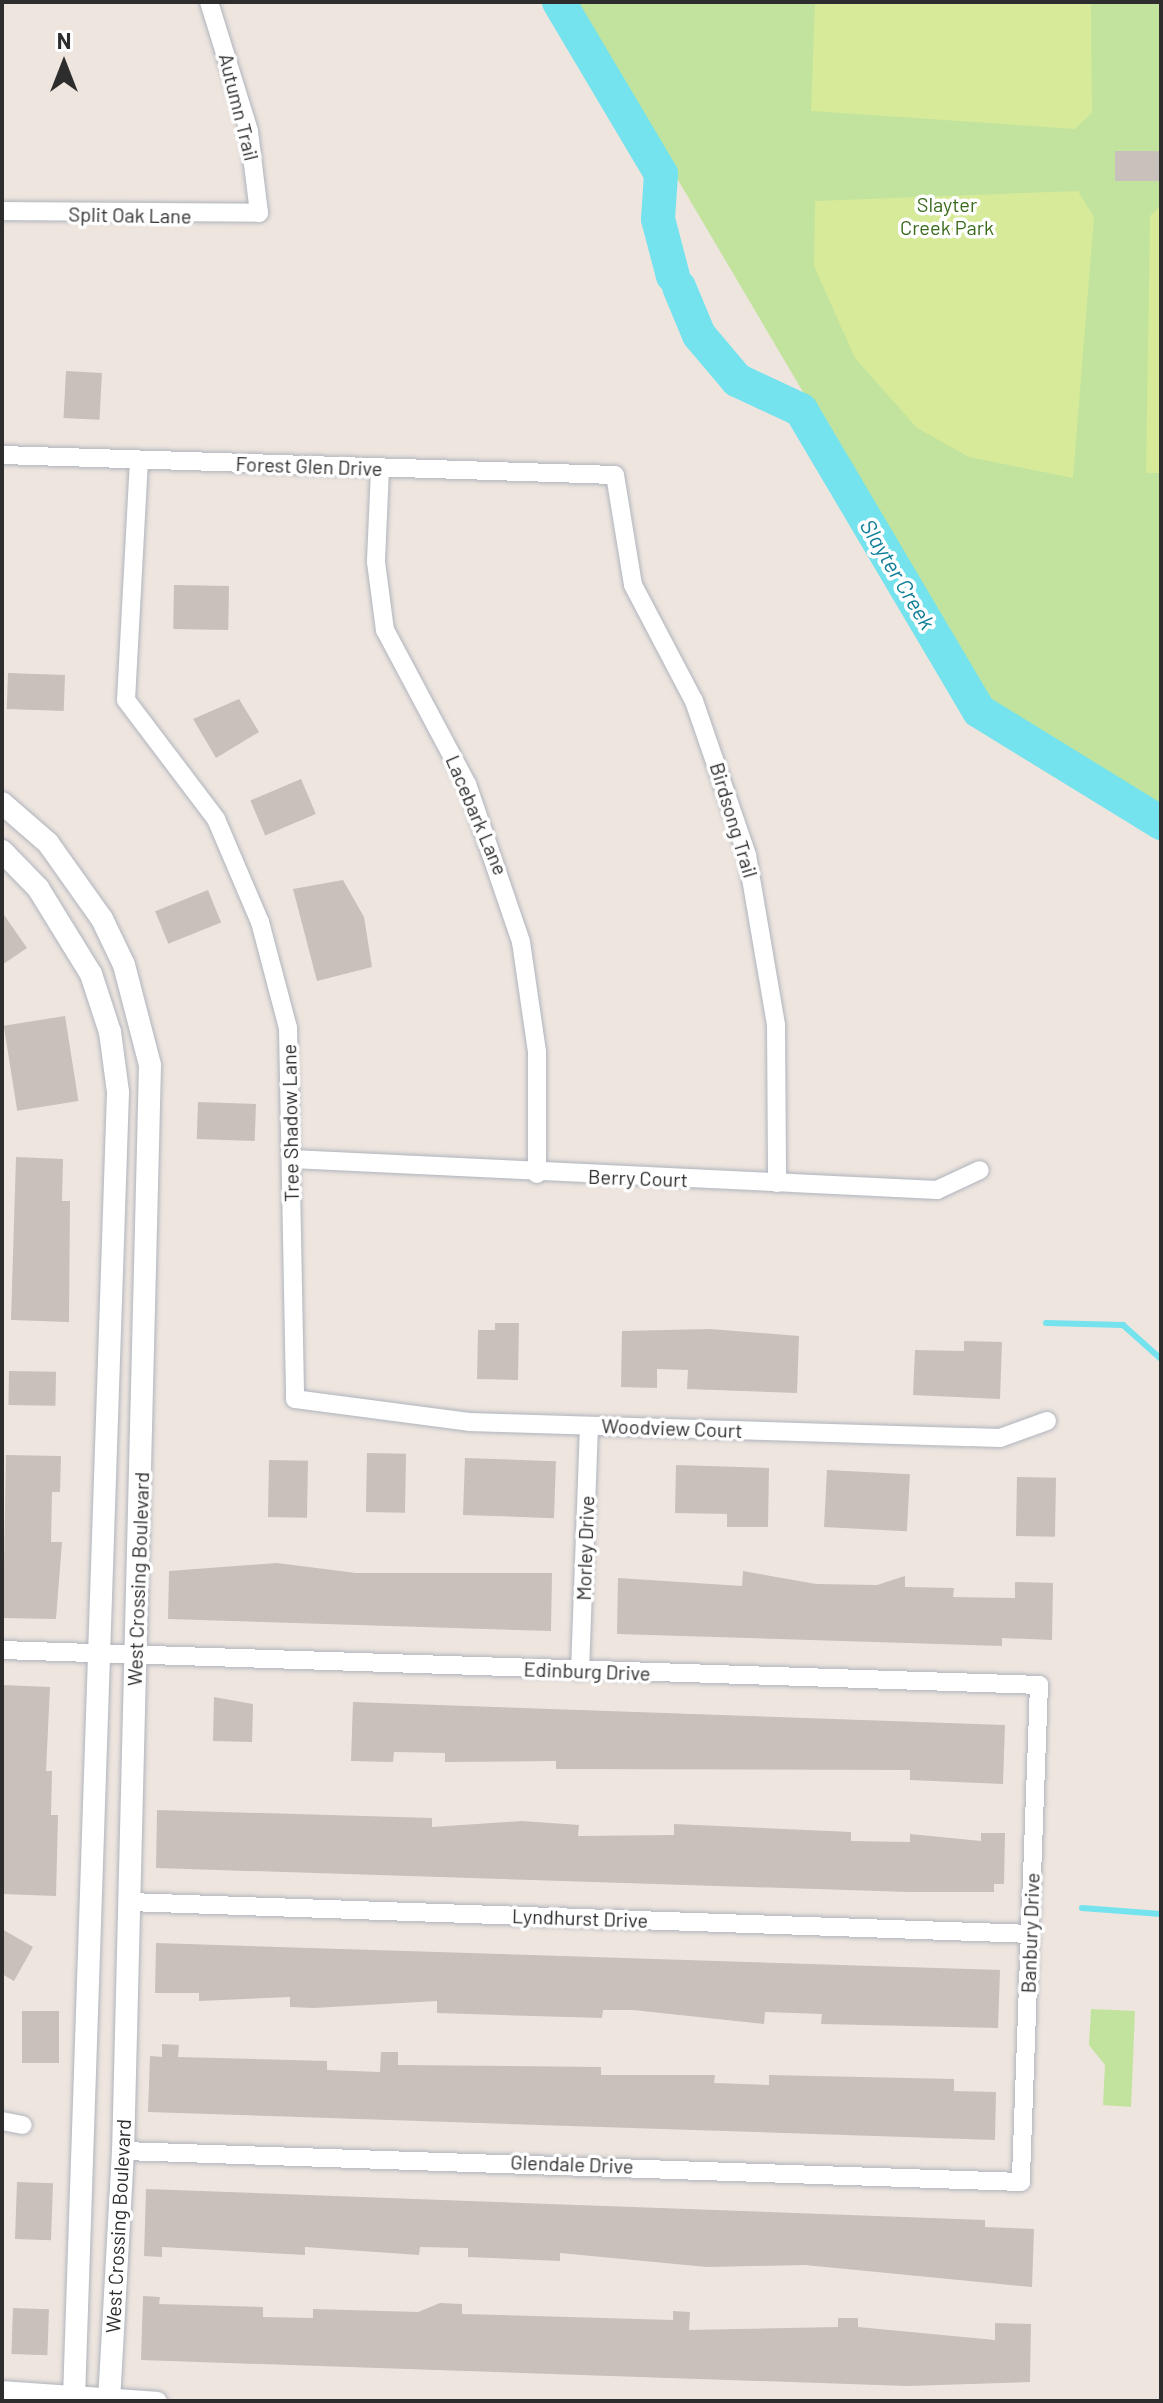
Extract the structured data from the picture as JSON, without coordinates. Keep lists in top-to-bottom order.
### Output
{
  "streets": {
    "street": [
      "Autumn Trail",
      "Split Oak Lane",
      "Forest Glen Drive",
      "Lacebark Lane",
      "Birdsong Trail",
      "Tree Shadow Lane",
      "Berry Court",
      "Woodview Court",
      "Morley Drive",
      "West Crossing Boulevard",
      "Edinburg Drive",
      "Lyndhurst Drive",
      "Banbury Drive",
      "Glendale Drive"
    ]
  },
  "crossings": [
    ["Autumn Trail", "Split Oak Lane"],
    ["Forest Glen Drive", "Lacebark Lane"],
    ["Forest Glen Drive", "Birdsong Trail"],
    ["Forest Glen Drive", "Tree Shadow Lane"],
    ["Lacebark Lane", "Berry Court"],
    ["Birdsong Trail", "Berry Court"],
    ["Tree Shadow Lane", "Berry Court"],
    ["Tree Shadow Lane", "Woodview Court"],
    ["Woodview Court", "Morley Drive"],
    ["Morley Drive", "Edinburg Drive"],
    ["West Crossing Boulevard", "Edinburg Drive"],
    ["West Crossing Boulevard", "Lyndhurst Drive"],
    ["West Crossing Boulevard", "Glendale Drive"],
    ["Edinburg Drive", "Banbury Drive"],
    ["Lyndhurst Drive", "Banbury Drive"],
    ["Banbury Drive", "Glendale Drive"]
  ],
  "water": ["Slayter Creek"],
  "parks": ["Slayter Creek Park"],
  "north": "top"
}
